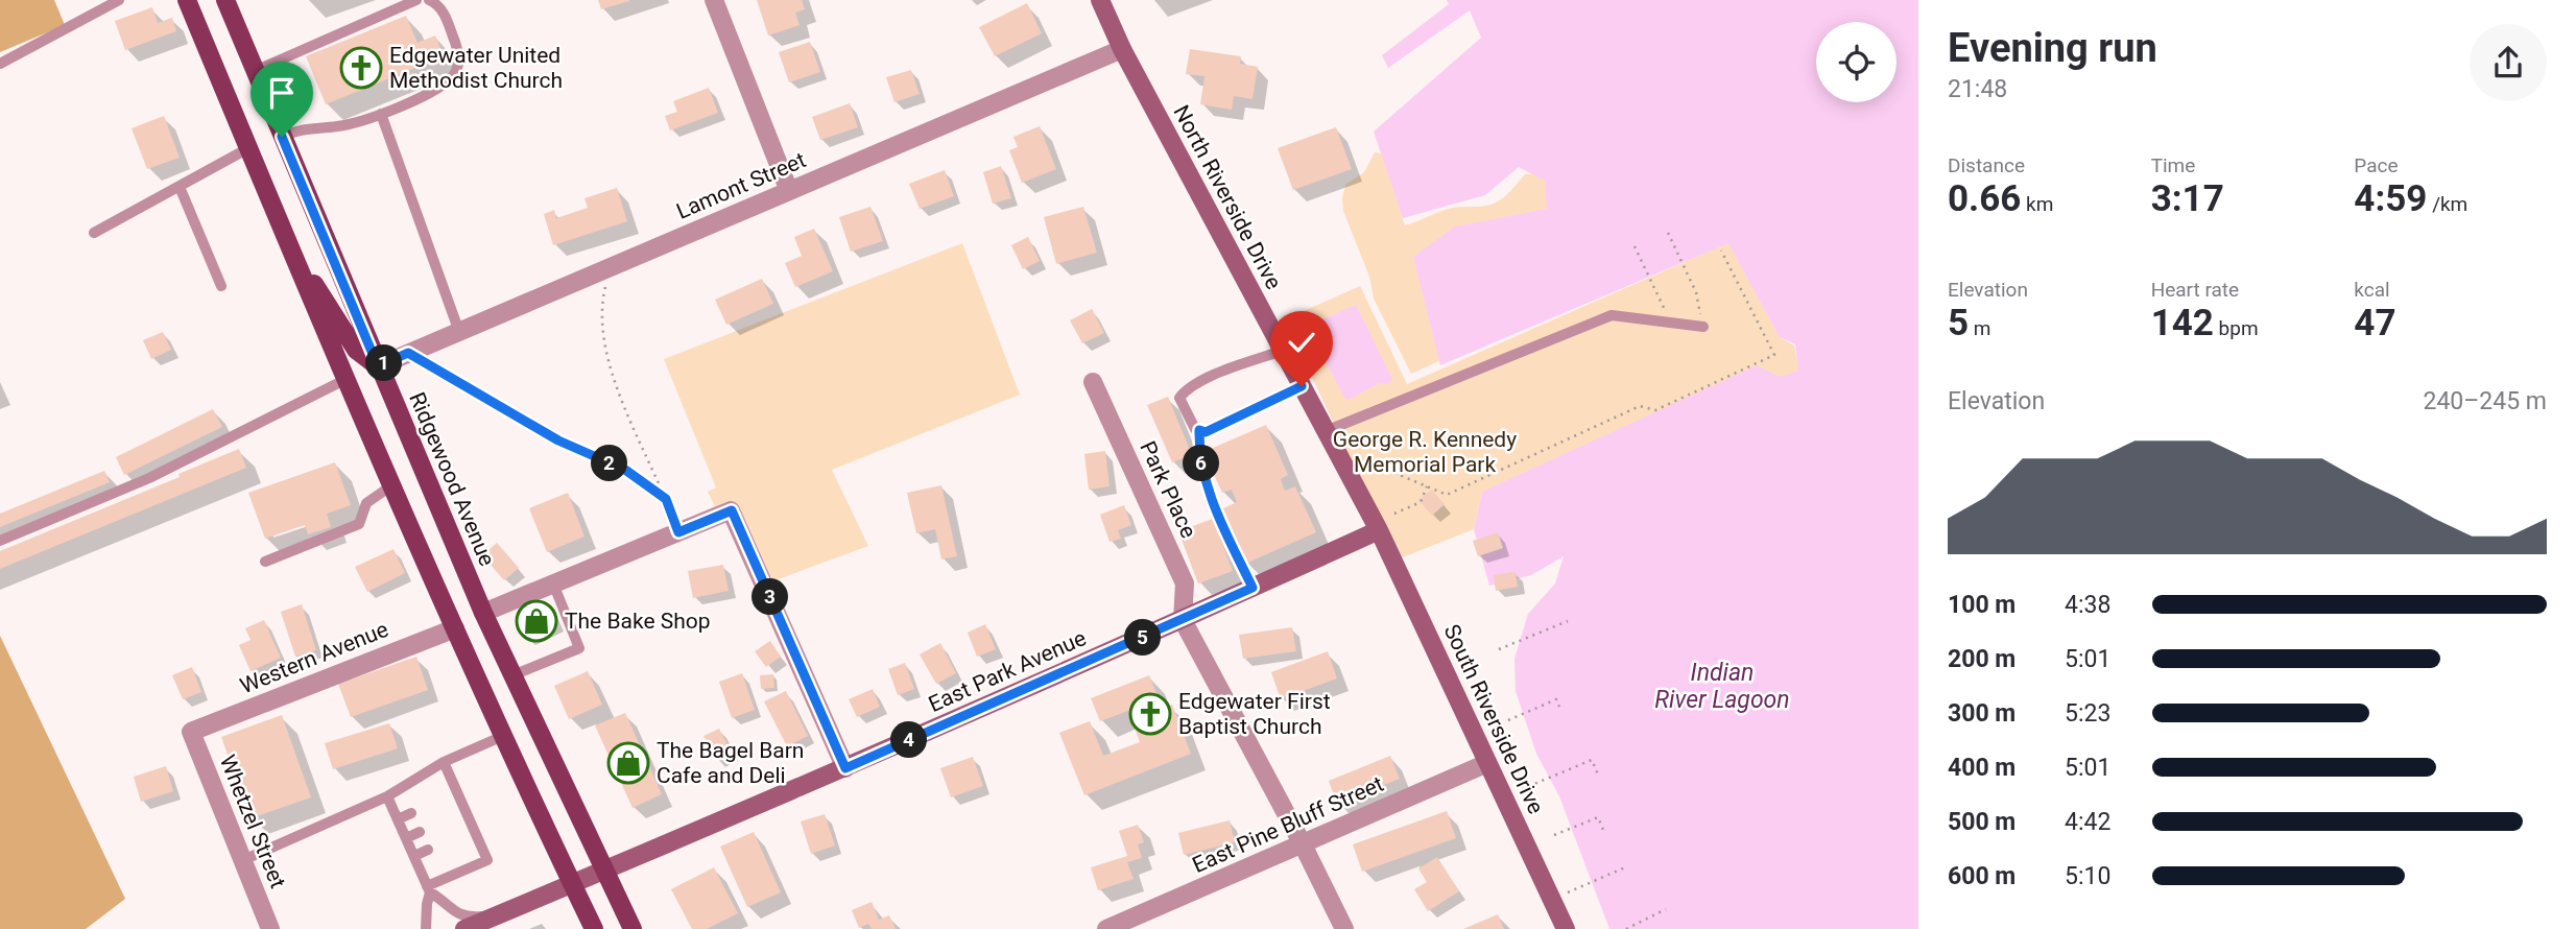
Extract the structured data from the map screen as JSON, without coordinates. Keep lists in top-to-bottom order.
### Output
{
  "streets": {
    "main road": ["Ridgewood Avenue"],
    "street": [
      "Lamont Street",
      "North Riverside Drive",
      "Park Place",
      "Western Avenue",
      "East Park Avenue",
      "South Riverside Drive",
      "Whetzel Street",
      "East Pine Bluff Street"
    ]
  },
  "crossings": [
    ["Lamont Street", "North Riverside Drive"],
    ["Lamont Street", "Ridgewood Avenue"],
    ["North Riverside Drive", "East Park Avenue"],
    ["North Riverside Drive", "South Riverside Drive"],
    ["Ridgewood Avenue", "East Park Avenue"],
    ["Park Place", "East Park Avenue"],
    ["Western Avenue", "Whetzel Street"],
    ["East Park Avenue", "South Riverside Drive"],
    ["South Riverside Drive", "East Pine Bluff Street"]
  ],
  "water": ["Indian River Lagoon"],
  "parks": ["George R. Kennedy Memorial Park"],
  "places": {
    "church": ["Edgewater United Methodist Church", "Edgewater First Baptist Church"],
    "shop": ["The Bake Shop", "The Bagel Barn Cafe and Deli"]
  },
  "page": {
    "heading": ["Evening run", "21:48"],
    "stats": [
      ["Distance", "0.66 km"],
      ["Time", "3:17"],
      ["Pace", "4:59 /km"],
      ["Elevation", "5 m"],
      ["Heart rate", "142 bpm"],
      ["kcal", "47"]
    ],
    "pins": [
      "1",
      "2",
      "6",
      "3",
      "5",
      "4"
    ],
    "chart": ["Elevation", "240–245 m"],
    "list": [
      {
        "name": "100 m",
        "note": "4:38"
      },
      {
        "name": "200 m",
        "note": "5:01"
      },
      {
        "name": "300 m",
        "note": "5:23"
      },
      {
        "name": "400 m",
        "note": "5:01"
      },
      {
        "name": "500 m",
        "note": "4:42"
      },
      {
        "name": "600 m",
        "note": "5:10"
      }
    ]
  }
}
